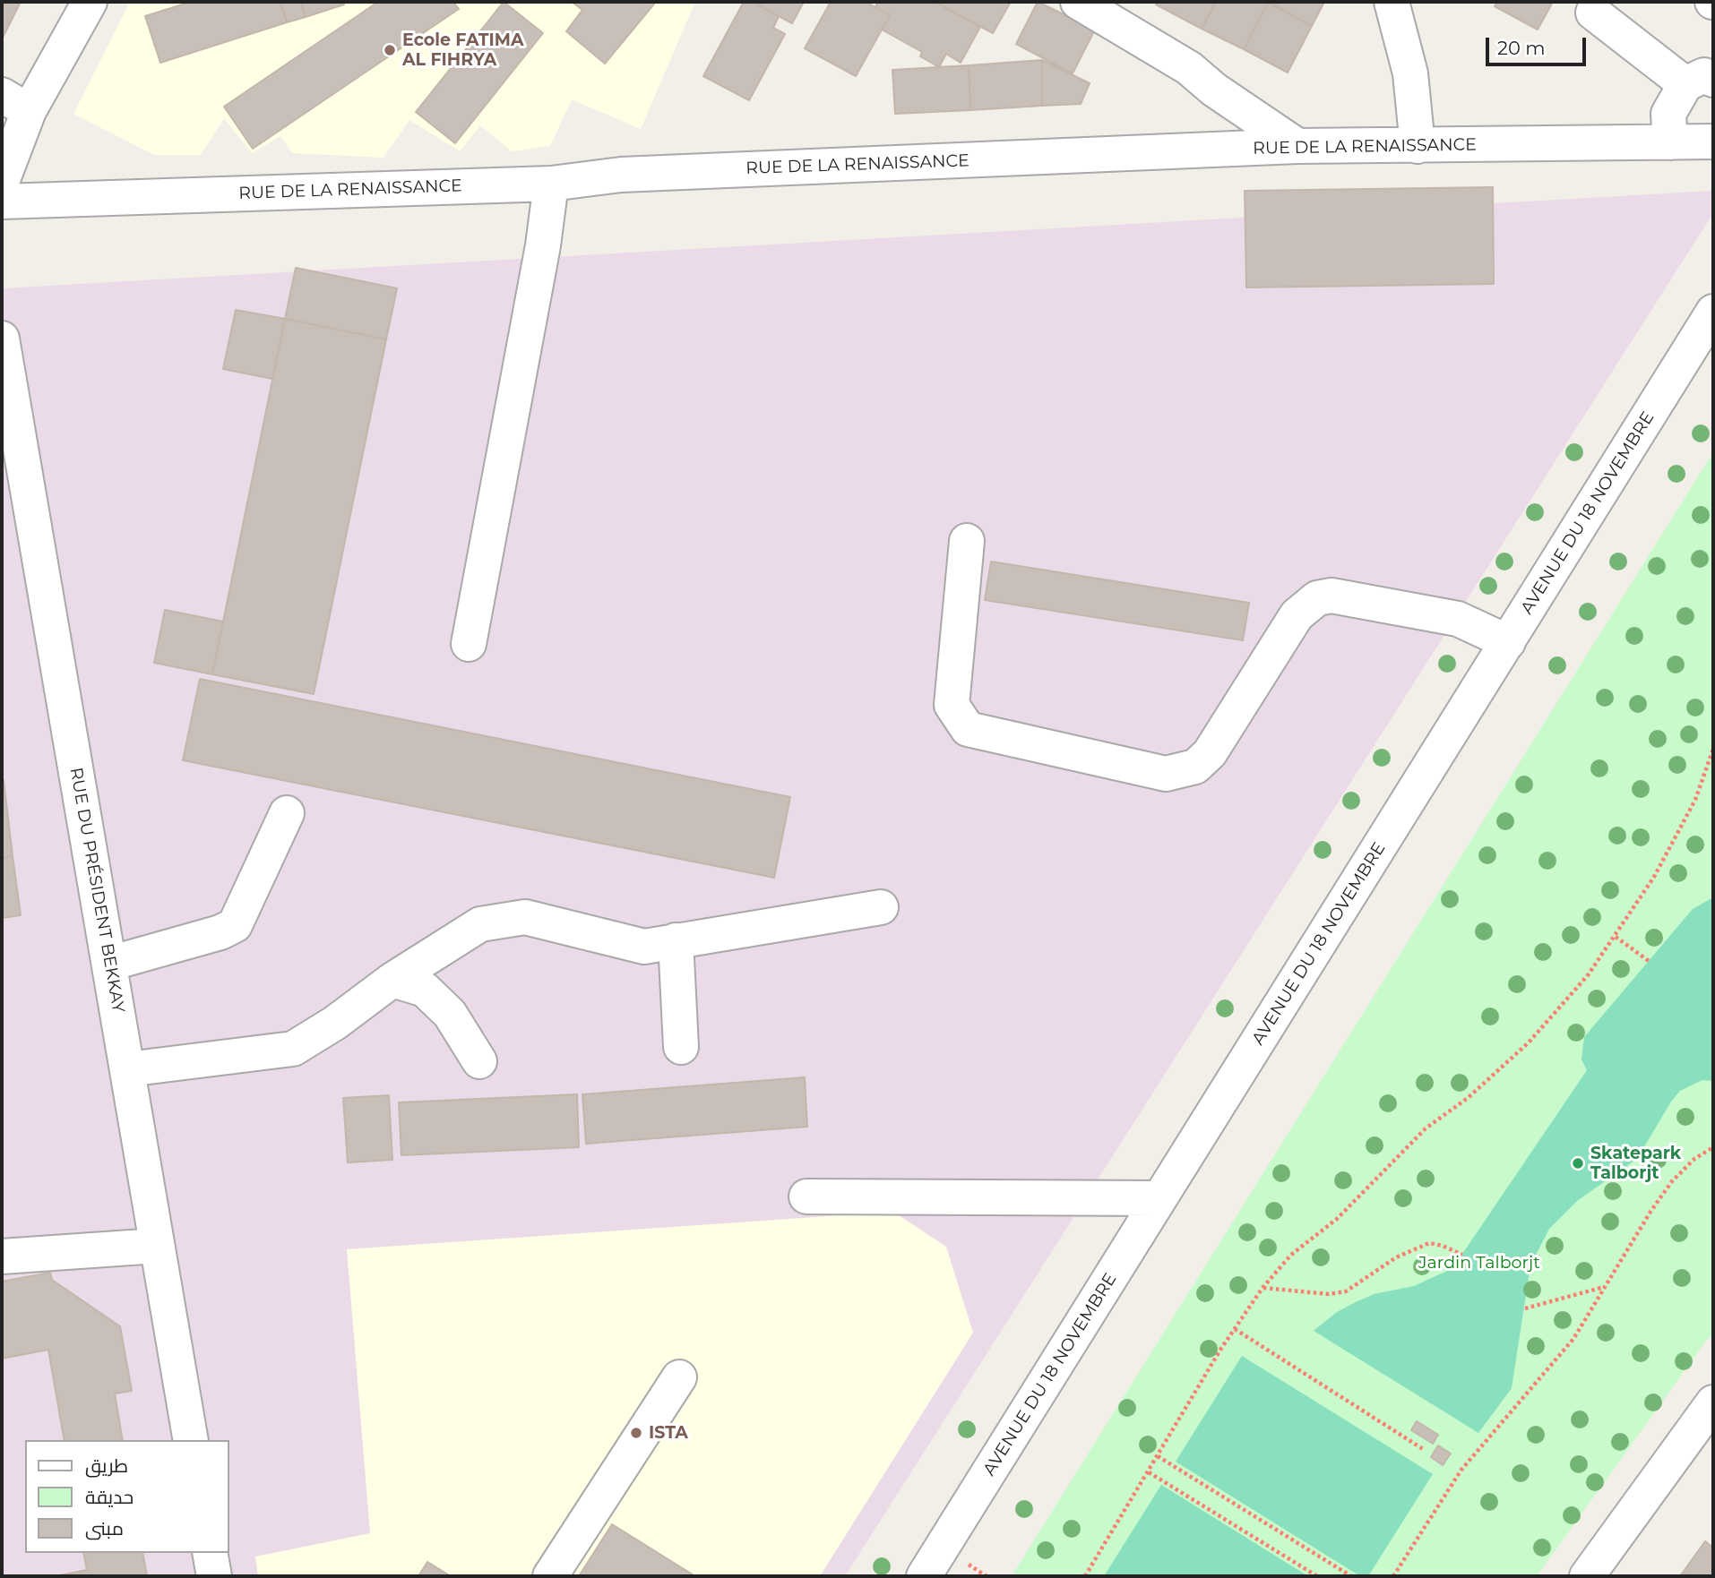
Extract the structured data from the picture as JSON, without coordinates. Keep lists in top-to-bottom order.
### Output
{
  "streets": {
    "street": ["RUE DE LA RENAISSANCE", "AVENUE DU 18 NOVEMBRE", "RUE DU PRÉSIDENT BEKKAY"]
  },
  "parks": ["Jardin Talborjt"],
  "places": ["Ecole FATIMA AL FIHRYA", "Skatepark Talborjt", "ISTA"],
  "legend": ["طريق", "حديقة", "مبنى"],
  "scale_bar": "20 m"
}
